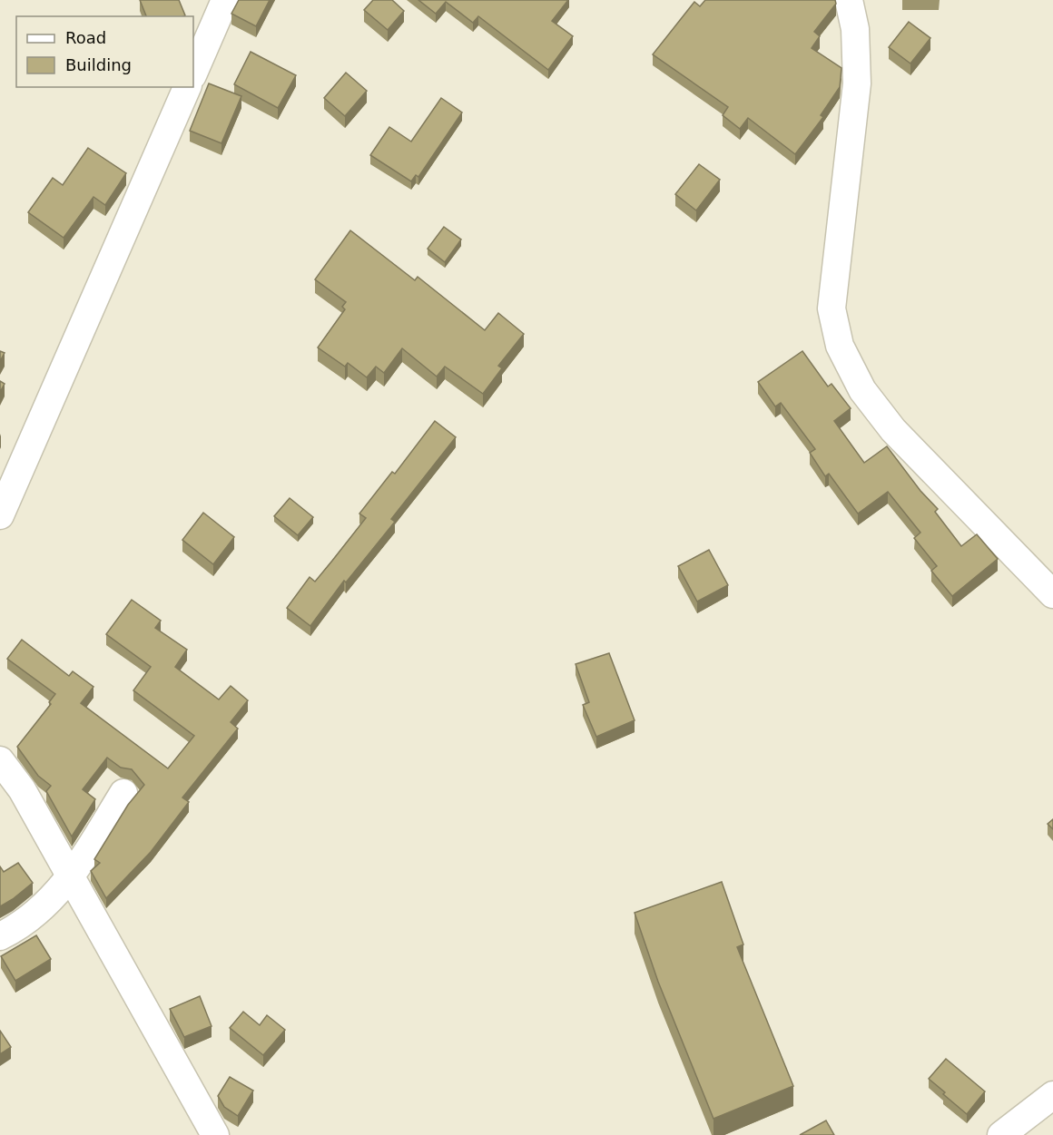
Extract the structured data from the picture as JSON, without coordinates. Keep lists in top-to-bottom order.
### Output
{
  "legend": ["Road", "Building"]
}
